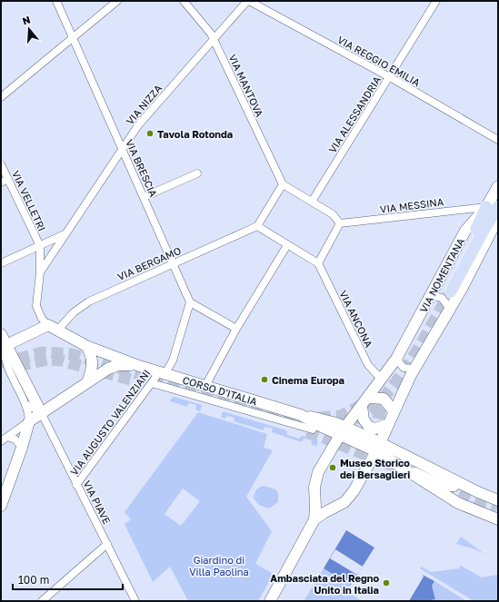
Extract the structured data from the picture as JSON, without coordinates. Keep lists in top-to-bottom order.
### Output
{
  "streets": {
    "street": [
      "VIA REGGIO EMILIA",
      "VIA MANTOVA",
      "VIA NIZZA",
      "VIA ALESSANDRIA",
      "VIA BRESCIA",
      "VIA VELLETRI",
      "VIA MESSINA",
      "VIA BERGAMO",
      "VIA NOMENTANA",
      "VIA ANCONA",
      "CORSO D'ITALIA",
      "VIA AUGUSTO VALENZIANI",
      "VIA PIAVE"
    ]
  },
  "crossings": [
    ["VIA REGGIO EMILIA", "VIA NIZZA"],
    ["VIA REGGIO EMILIA", "VIA ALESSANDRIA"],
    ["VIA MANTOVA", "VIA NIZZA"],
    ["VIA NIZZA", "VIA BRESCIA"],
    ["VIA NIZZA", "VIA VELLETRI"],
    ["VIA NIZZA", "CORSO D'ITALIA"],
    ["VIA BRESCIA", "VIA BERGAMO"],
    ["VIA BRESCIA", "VIA AUGUSTO VALENZIANI"],
    ["VIA MESSINA", "VIA NOMENTANA"],
    ["VIA BERGAMO", "CORSO D'ITALIA"],
    ["VIA NOMENTANA", "VIA ANCONA"],
    ["VIA NOMENTANA", "CORSO D'ITALIA"],
    ["CORSO D'ITALIA", "VIA AUGUSTO VALENZIANI"],
    ["CORSO D'ITALIA", "VIA PIAVE"],
    ["VIA AUGUSTO VALENZIANI", "VIA PIAVE"]
  ],
  "parks": ["Giardino di Villa Paolina"],
  "places": [
    "Tavola Rotonda",
    "Cinema Europa",
    "Museo Storico dei Bersaglieri",
    "Ambasciata del Regno Unito in Italia"
  ],
  "scale_bar": "100 m",
  "north": "top"
}
